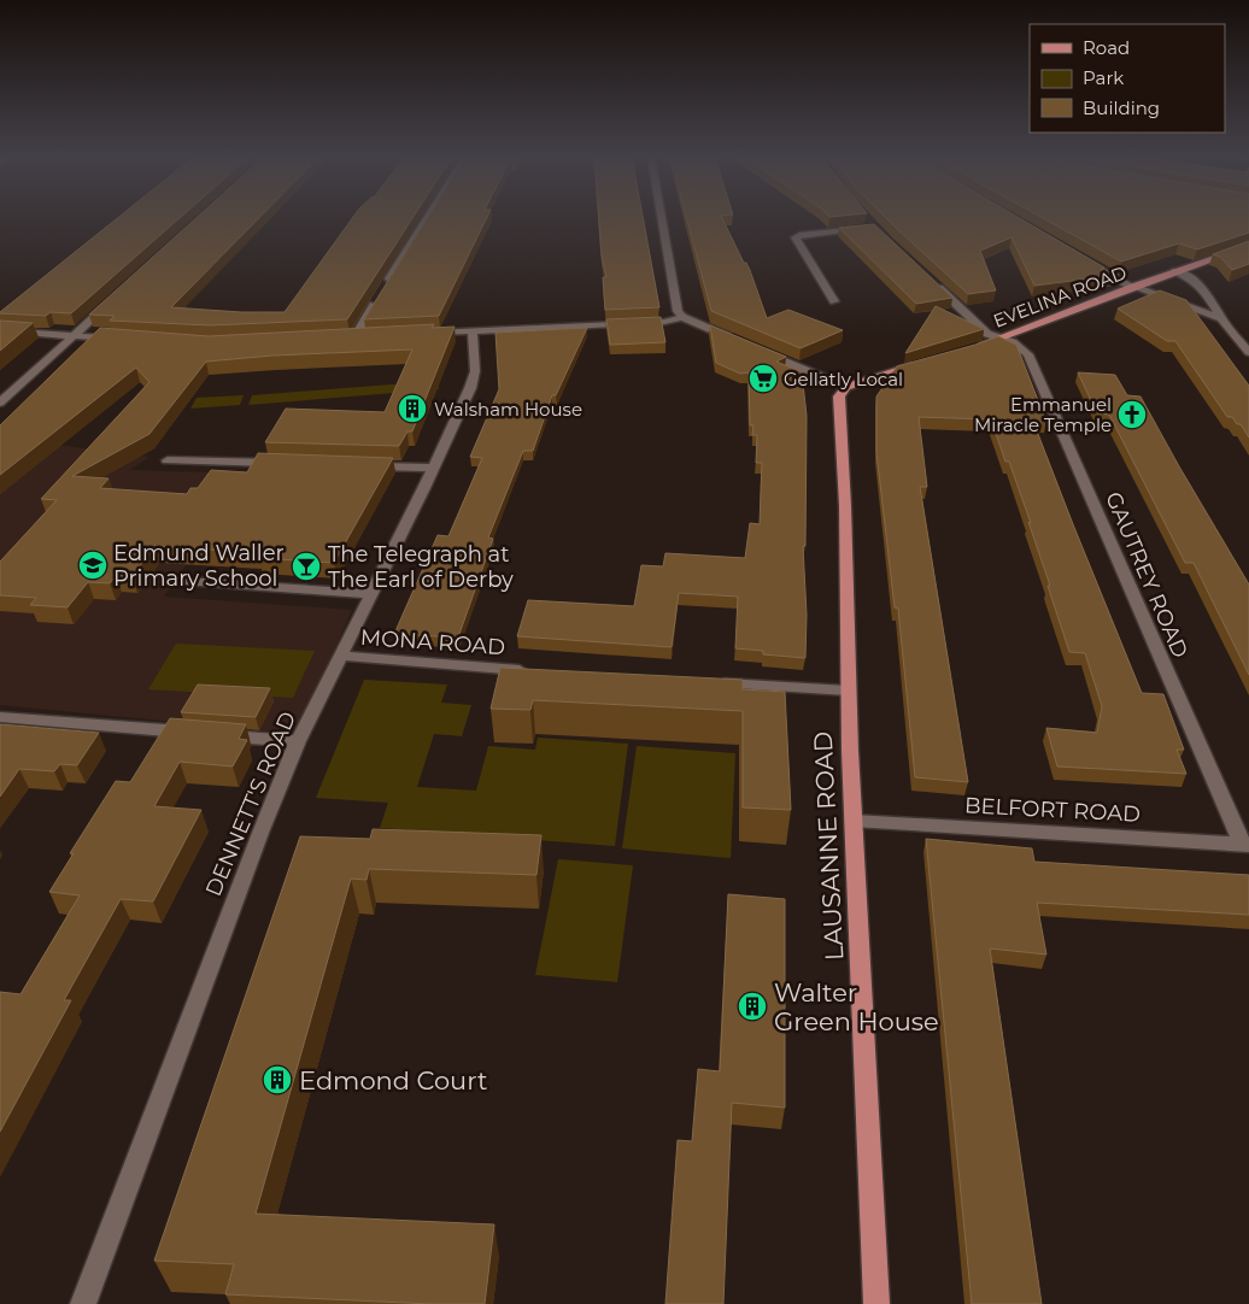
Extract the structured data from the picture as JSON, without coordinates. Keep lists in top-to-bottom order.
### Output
{
  "streets": {
    "main road": ["EVELINA ROAD", "LAUSANNE ROAD"],
    "street": [
      "GAUTREY ROAD",
      "MONA ROAD",
      "DENNETT'S ROAD",
      "BELFORT ROAD"
    ]
  },
  "crossings": [
    ["EVELINA ROAD", "GAUTREY ROAD"],
    ["GAUTREY ROAD", "BELFORT ROAD"],
    ["MONA ROAD", "DENNETT'S ROAD"],
    ["BELFORT ROAD", "LAUSANNE ROAD"]
  ],
  "places": {
    "supermarket": ["Gellatly Local"],
    "building": ["Walsham House", "Walter Green House", "Edmond Court"],
    "church": ["Emmanuel Miracle Temple"],
    "school or university": ["Edmund Waller Primary School"],
    "bar": ["The Telegraph at The Earl of Derby"]
  },
  "legend": ["Road", "Park", "Building"]
}
